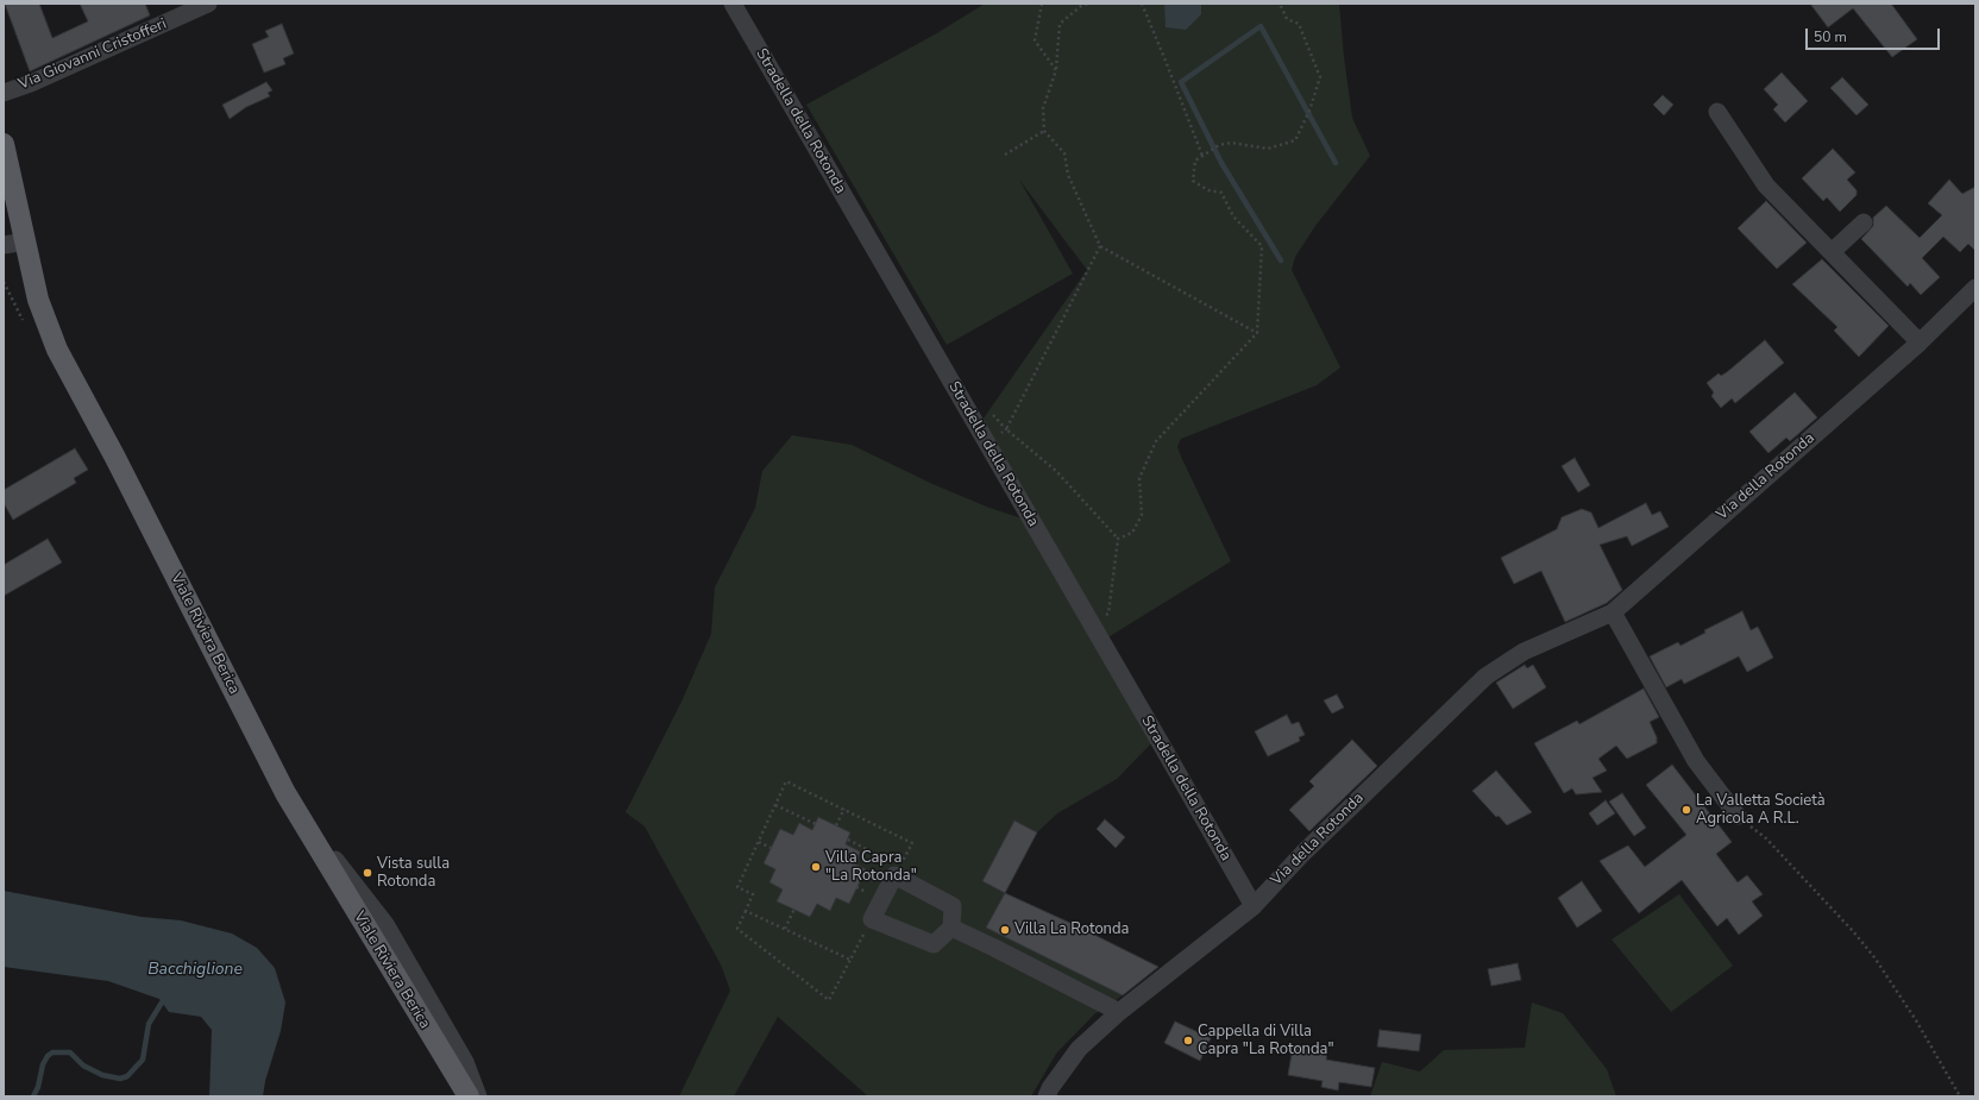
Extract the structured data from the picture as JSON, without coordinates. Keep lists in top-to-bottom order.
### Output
{
  "streets": {
    "main road": ["Viale Riviera Berica"],
    "street": ["Via Giovanni Cristofferi", "Stradella della Rotonda", "Via della Rotonda"]
  },
  "crossings": [
    ["Stradella della Rotonda", "Via della Rotonda"]
  ],
  "water": ["Bacchiglione"],
  "places": [
    "La Valletta Società Agricola A R.L.",
    "Villa Capra \"La Rotonda\"",
    "Vista sulla Rotonda",
    "Villa La Rotonda",
    "Cappella di Villa Capra \"La Rotonda\""
  ],
  "scale_bar": "50 m"
}
